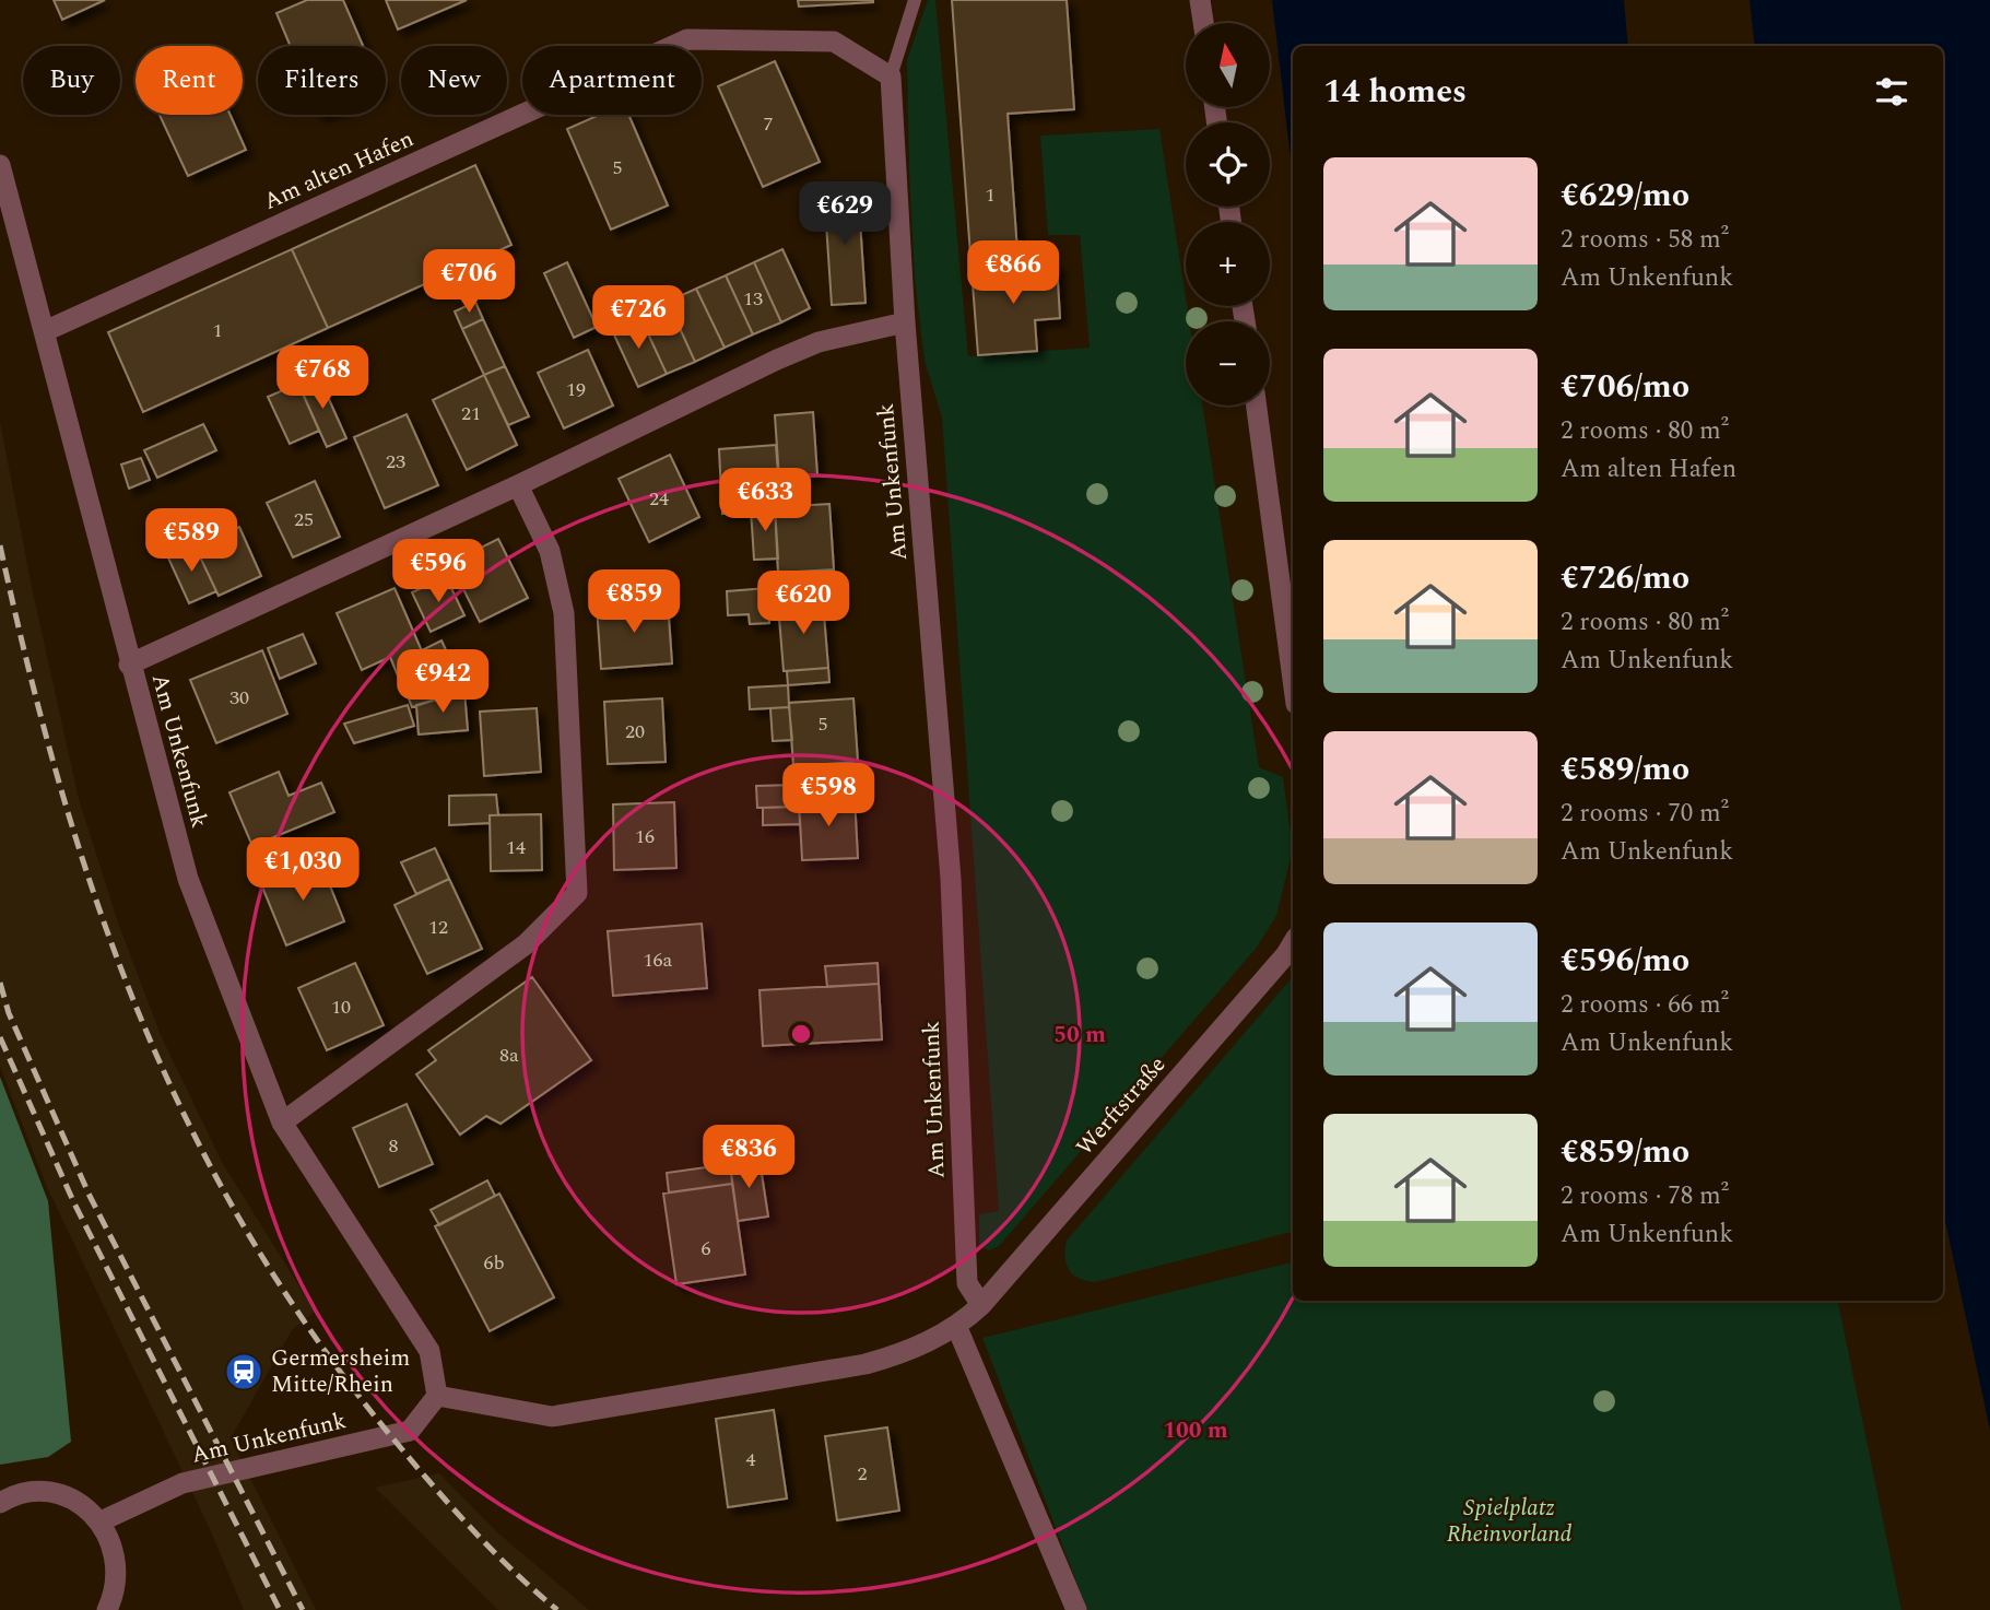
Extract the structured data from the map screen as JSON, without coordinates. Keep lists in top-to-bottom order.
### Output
{
  "streets": {
    "street": ["Am alten Hafen", "Am Unkenfunk", "Werftstraße"]
  },
  "crossings": [
    ["Am alten Hafen", "Am Unkenfunk"],
    ["Am Unkenfunk", "Werftstraße"]
  ],
  "parks": ["Spielplatz Rheinvorland"],
  "places": {
    "station": ["Germersheim Mitte/Rhein"]
  },
  "house_numbers": [
    "7",
    "5",
    "1",
    "13",
    "1",
    "19",
    "21",
    "23",
    "24",
    "25",
    "30",
    "5",
    "20",
    "16",
    "14",
    "12",
    "16a",
    "10",
    "8a",
    "8",
    "6",
    "6b",
    "4",
    "2"
  ],
  "north": "top",
  "page": {
    "map_buttons": ["+", "−"],
    "chip": [
      "Buy",
      "Rent",
      "Filters",
      "New",
      "Apartment"
    ],
    "heading": "14 homes",
    "list": [
      {
        "name": "€629/mo",
        "note": "2 rooms · 58 m² · Am Unkenfunk"
      },
      {
        "name": "€706/mo",
        "note": "2 rooms · 80 m² · Am alten Hafen"
      },
      {
        "name": "€726/mo",
        "note": "2 rooms · 80 m² · Am Unkenfunk"
      },
      {
        "name": "€589/mo",
        "note": "2 rooms · 70 m² · Am Unkenfunk"
      },
      {
        "name": "€596/mo",
        "note": "2 rooms · 66 m² · Am Unkenfunk"
      },
      {
        "name": "€859/mo",
        "note": "2 rooms · 78 m² · Am Unkenfunk"
      }
    ],
    "price": [
      "€629",
      "€866",
      "€706",
      "€726",
      "€768",
      "€633",
      "€589",
      "€596",
      "€859",
      "€620",
      "€942",
      "€598",
      "€1,030",
      "€836"
    ]
  },
  "rings": ["50 m", "100 m"]
}
